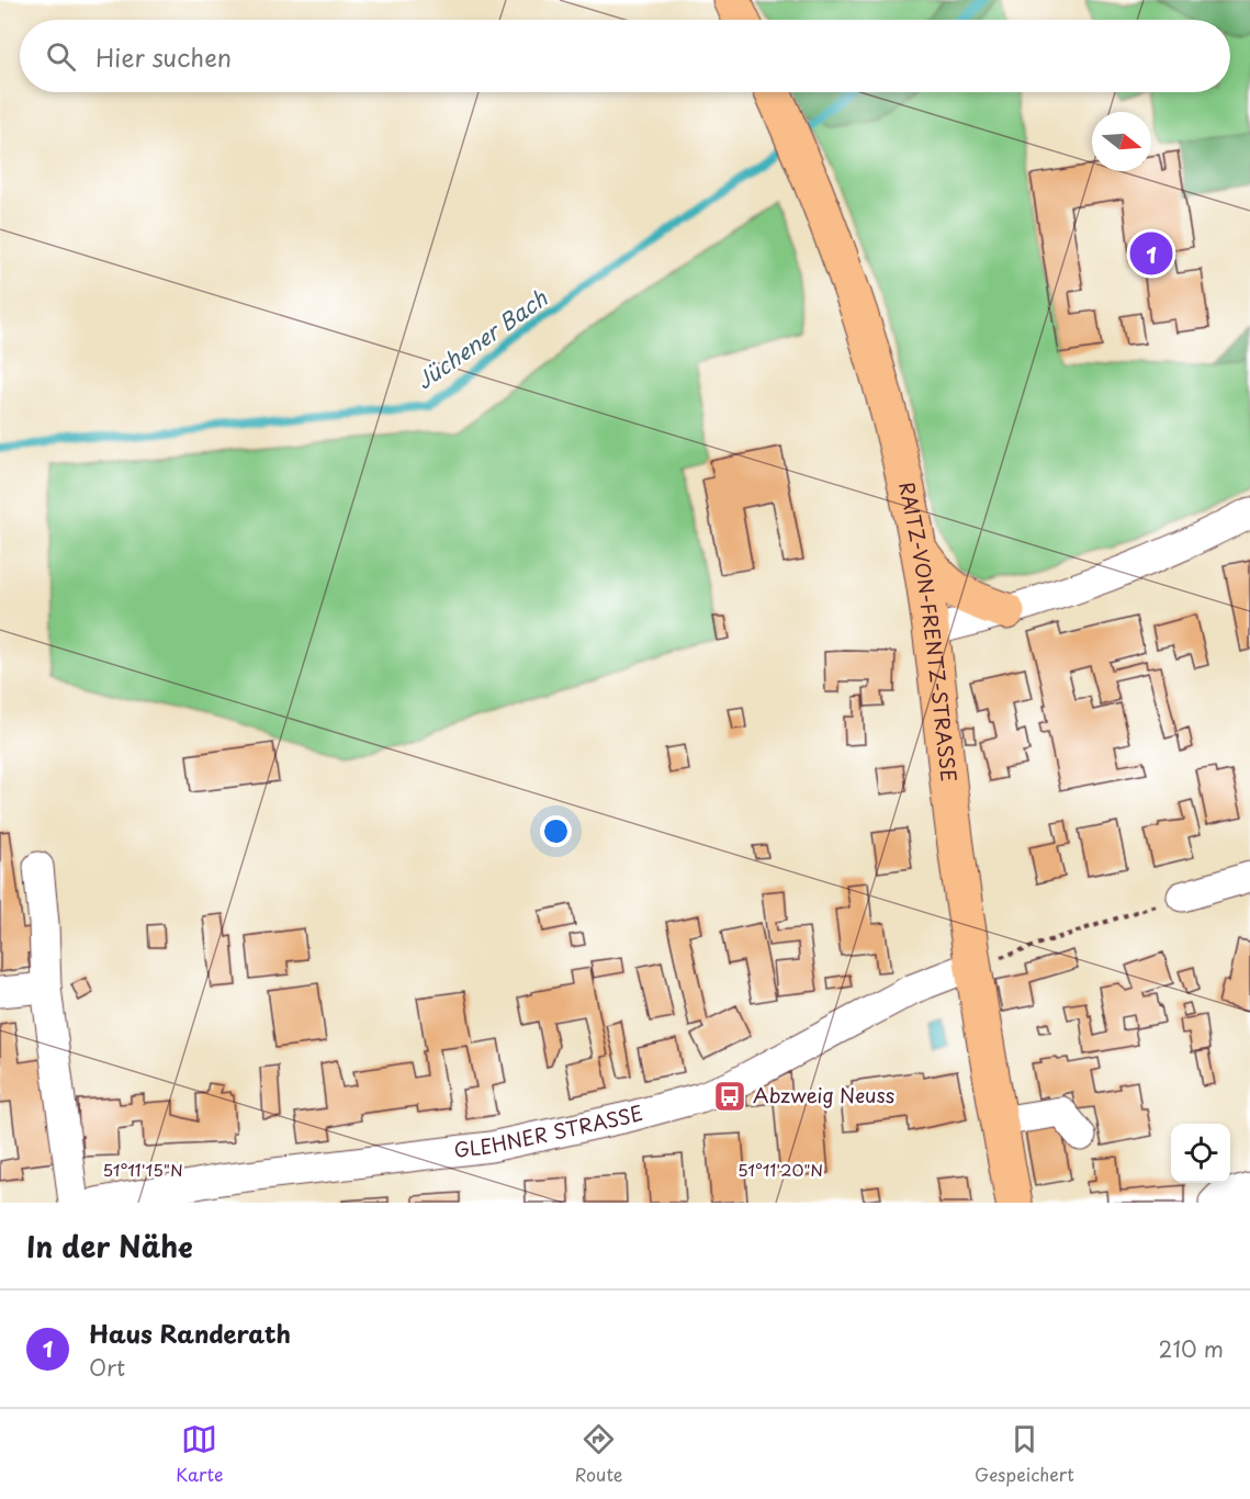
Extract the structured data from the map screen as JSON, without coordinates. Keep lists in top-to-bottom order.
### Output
{
  "streets": {
    "main road": ["RAITZ-VON-FRENTZ-STRASSE"],
    "street": ["GLEHNER STRASSE"]
  },
  "crossings": [
    ["RAITZ-VON-FRENTZ-STRASSE", "GLEHNER STRASSE"]
  ],
  "water": ["Jüchener Bach"],
  "places": {
    "bus stop": ["Abzweig Neuss"]
  },
  "north": "right",
  "page": {
    "search": "Hier suchen",
    "pins": "1",
    "heading": "In der Nähe",
    "list": [
      {
        "mark": "1",
        "name": "Haus Randerath",
        "note": "Ort",
        "value": "210 m"
      }
    ],
    "nav": ["Karte", "Route", "Gespeichert"]
  },
  "coordinates": ["51°11'15\"N", "51°11'20\"N"]
}
